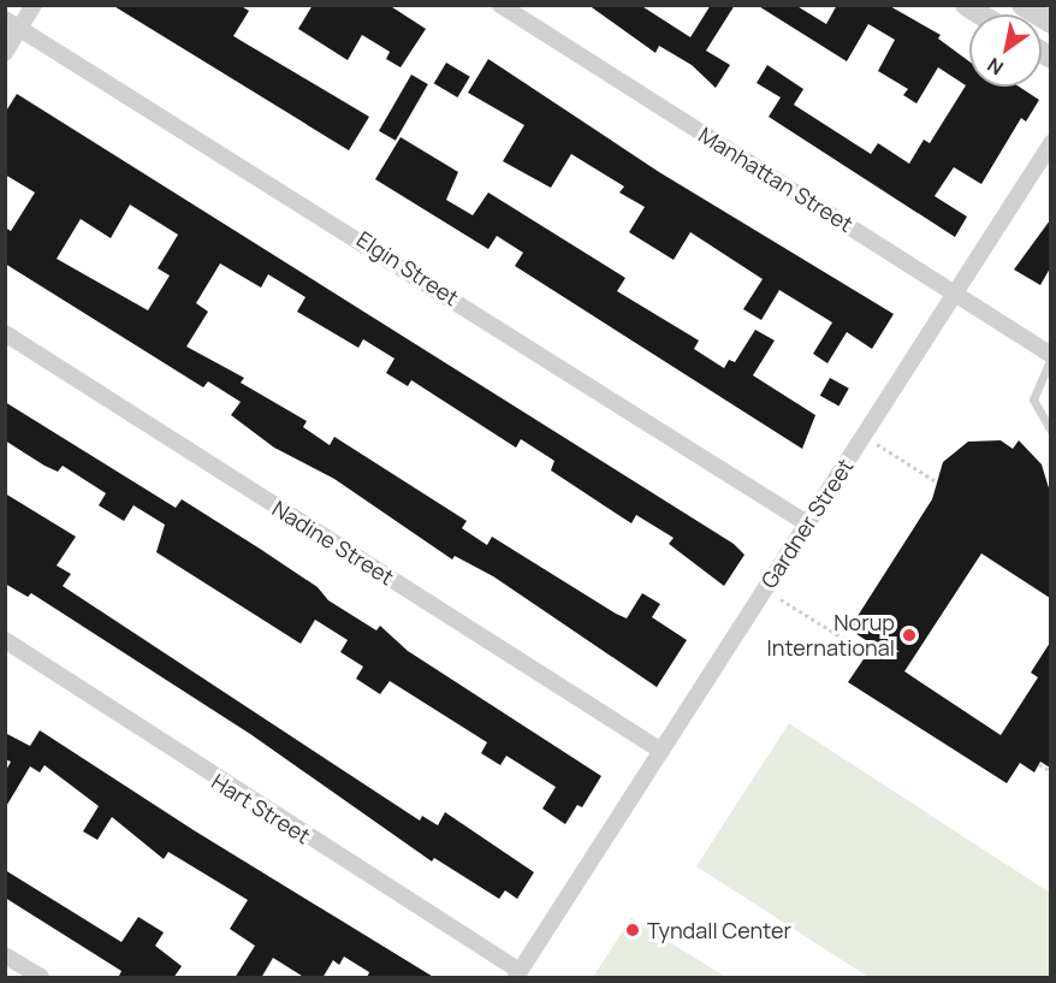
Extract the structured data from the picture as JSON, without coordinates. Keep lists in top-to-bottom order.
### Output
{
  "streets": {
    "street": [
      "Manhattan Street",
      "Elgin Street",
      "Gardner Street",
      "Nadine Street",
      "Hart Street"
    ]
  },
  "crossings": [
    ["Manhattan Street", "Gardner Street"],
    ["Elgin Street", "Gardner Street"],
    ["Gardner Street", "Nadine Street"],
    ["Gardner Street", "Hart Street"]
  ],
  "places": ["Norup International", "Tyndall Center"],
  "north": "bottom left"
}
